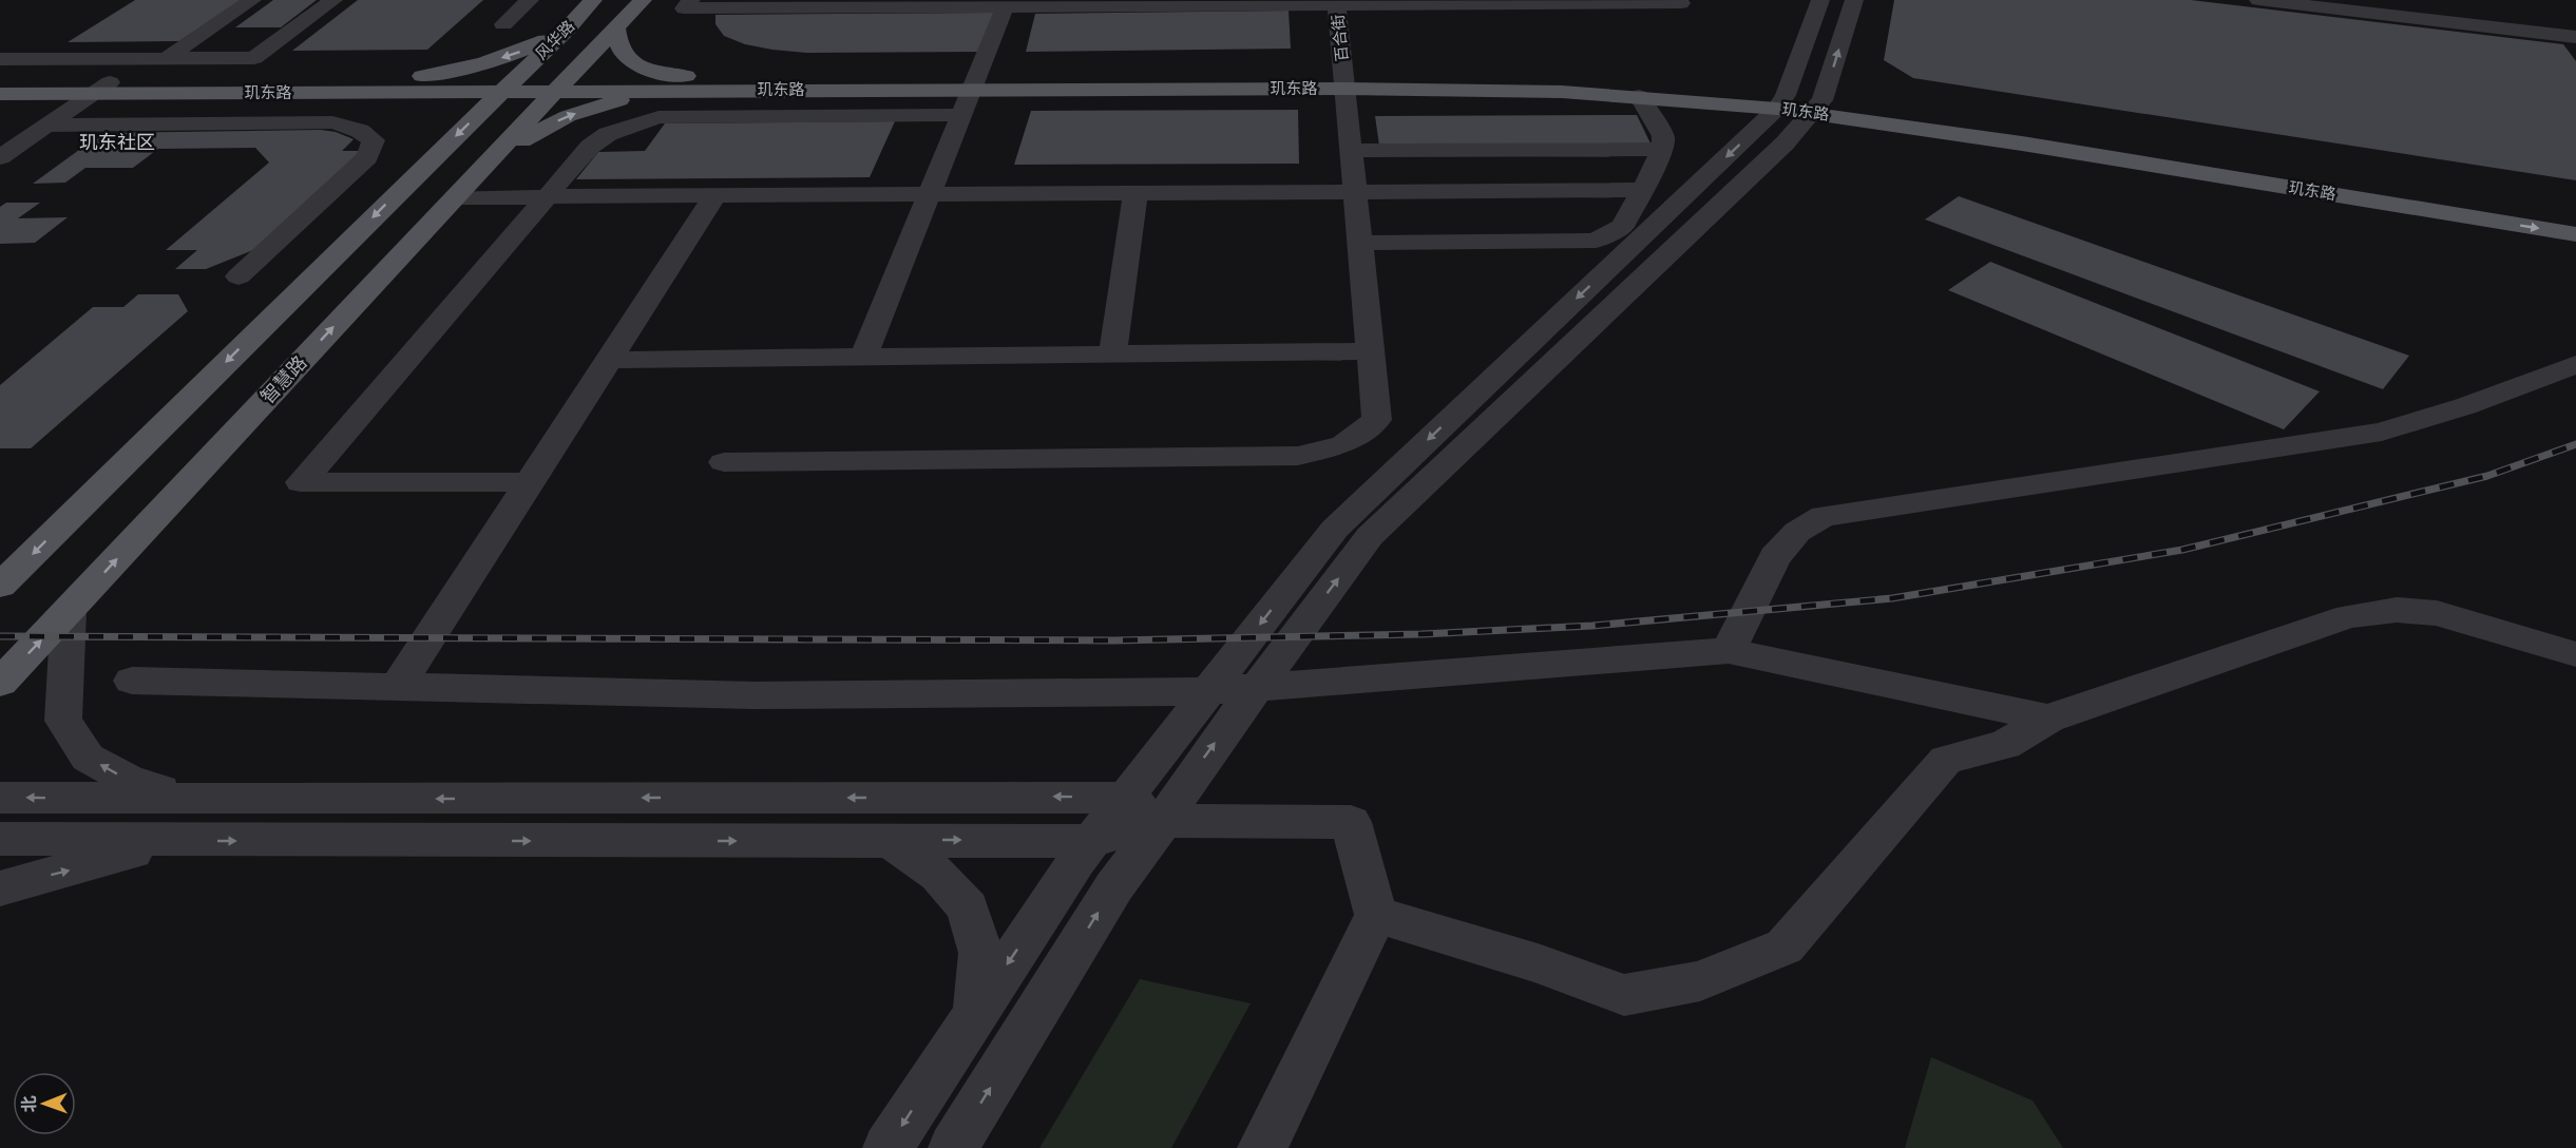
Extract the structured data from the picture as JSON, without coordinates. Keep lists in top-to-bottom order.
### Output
{
  "streets": {
    "main road": ["风华路", "玑东路", "智慧路"],
    "street": ["百合街"]
  },
  "crossings": [
    ["百合街", "玑东路"],
    ["风华路", "玑东路"],
    ["风华路", "智慧路"],
    ["玑东路", "智慧路"]
  ],
  "districts": ["玑东社区"],
  "north": "left"
}
